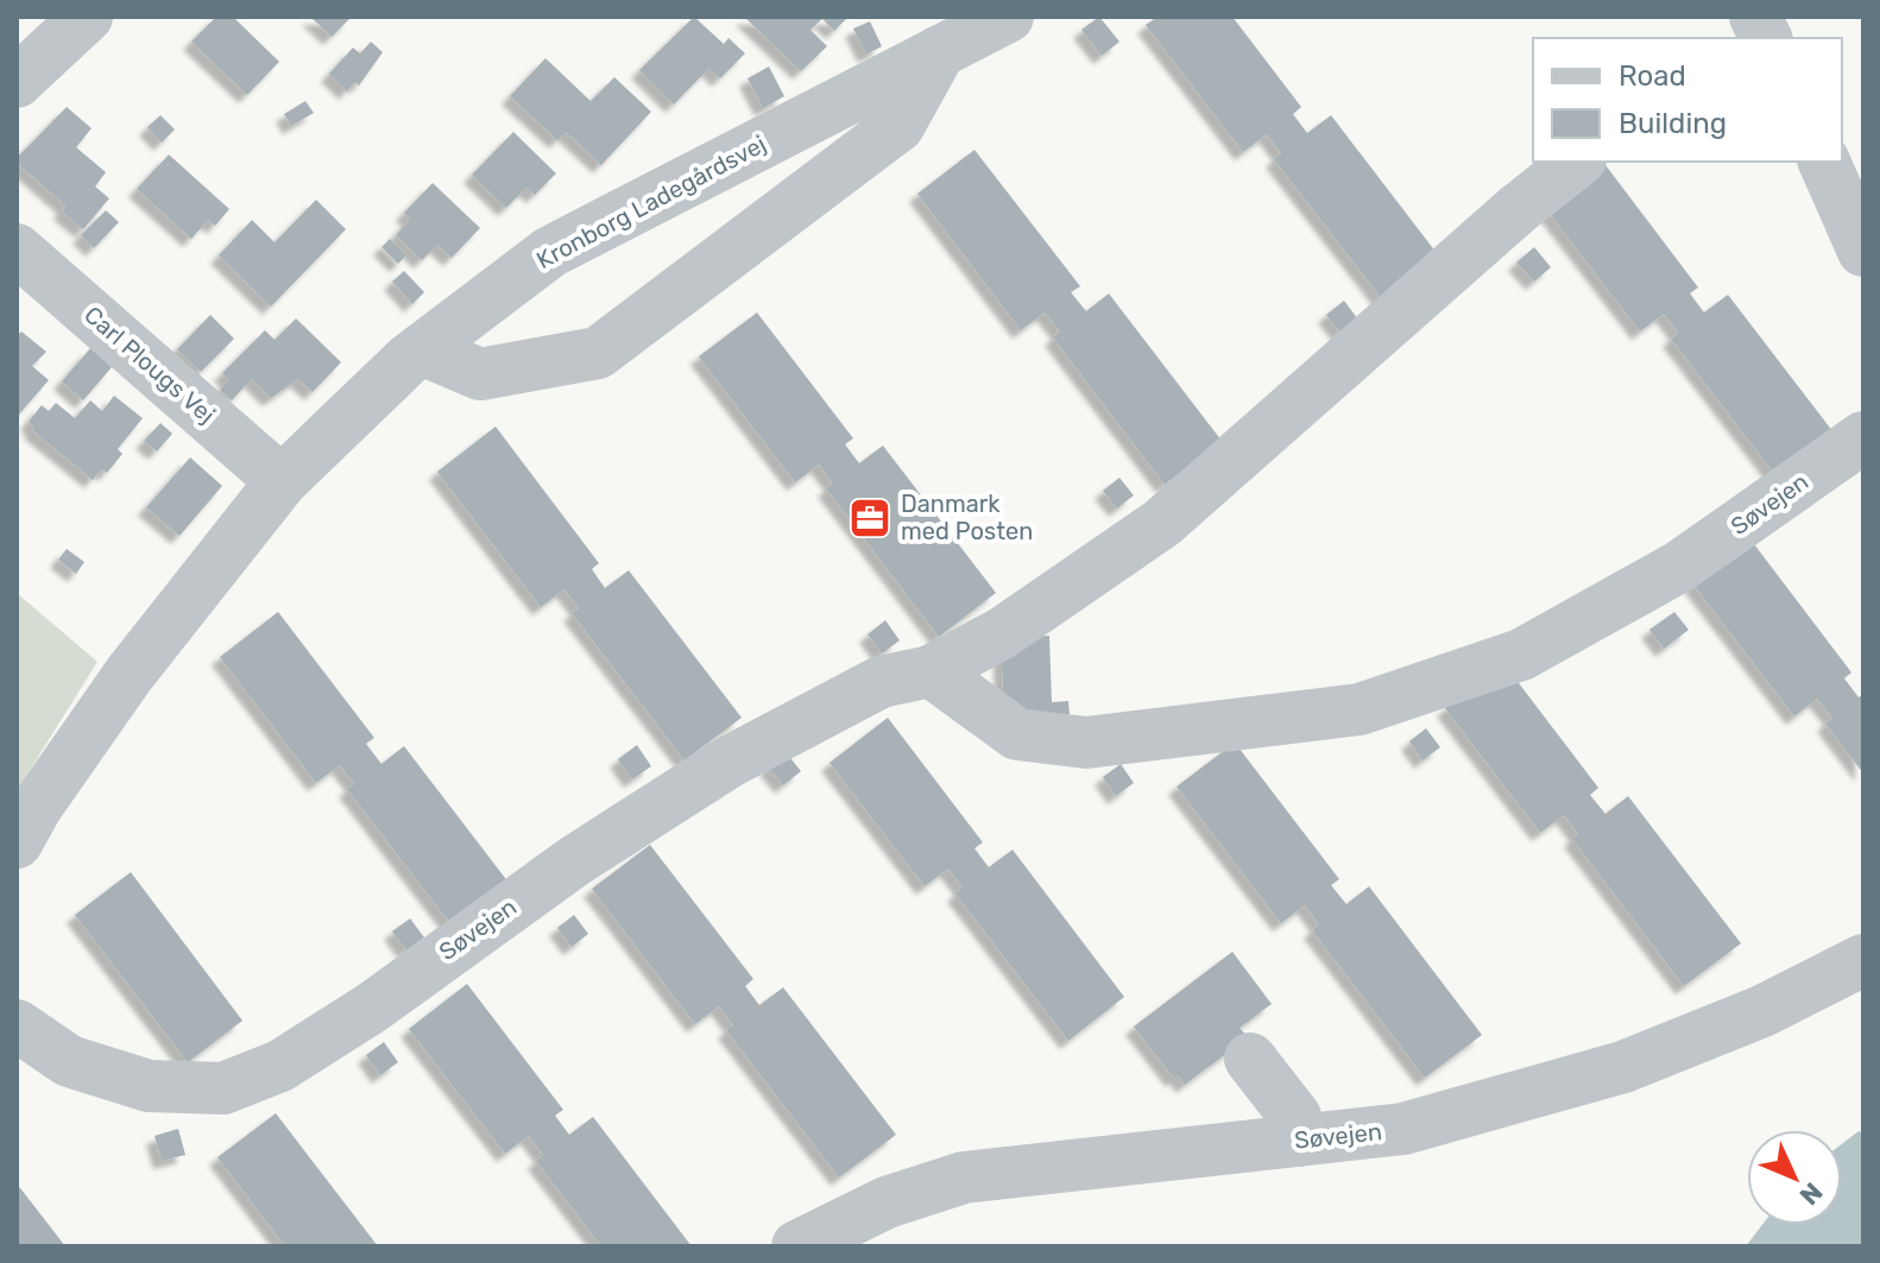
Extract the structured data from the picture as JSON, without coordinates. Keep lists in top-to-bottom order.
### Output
{
  "streets": {
    "street": ["Kronborg Ladegårdsvej", "Carl Plougs Vej", "Søvejen"]
  },
  "crossings": [
    ["Kronborg Ladegårdsvej", "Carl Plougs Vej"]
  ],
  "places": {
    "office": ["Danmark med Posten"]
  },
  "legend": ["Road", "Building"],
  "north": "bottom right"
}
